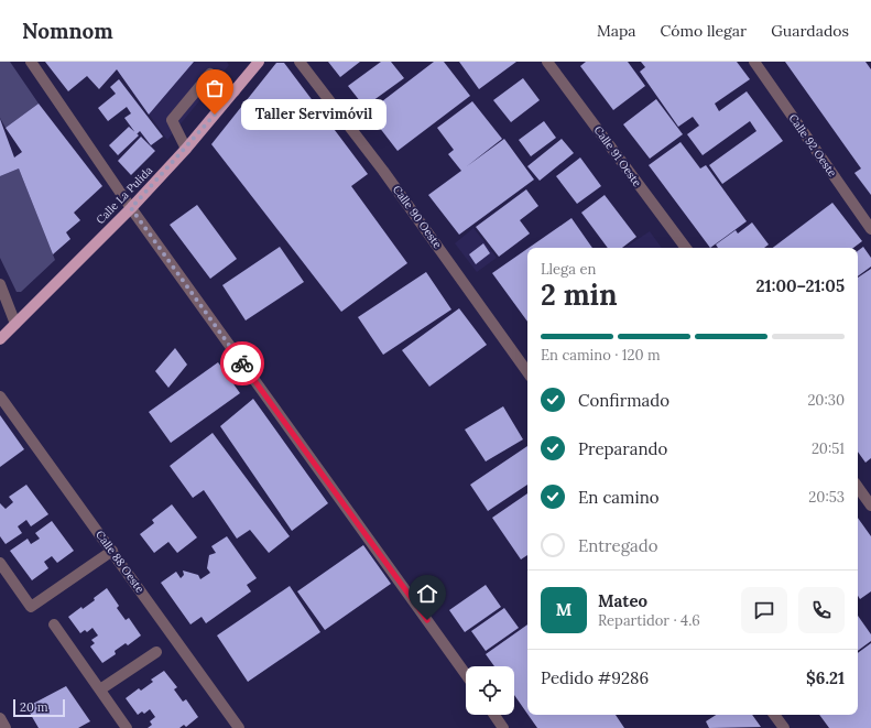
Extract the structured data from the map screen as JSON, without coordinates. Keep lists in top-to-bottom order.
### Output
{
  "streets": {
    "main road": ["Calle La Pulida"],
    "street": [
      "Calle 92 Oeste",
      "Calle 91 Oeste",
      "Calle 90 Oeste",
      "Calle 88 Oeste"
    ]
  },
  "places": ["Taller Servimóvil"],
  "scale_bar": "20 m",
  "page": {
    "header": "Nomnom",
    "nav": ["Mapa", "Cómo llegar", "Guardados"],
    "bubble": "Taller Servimóvil",
    "heading": ["2 min", "Llega en", "21:00–21:05"],
    "panel": [
      "Mateo",
      "Repartidor · 4.6",
      "Pedido #9286",
      "$6.21"
    ],
    "bar": "En camino · 120 m",
    "list": [
      ["Confirmado", "20:30"],
      ["Preparando", "20:51"],
      ["En camino", "20:53"],
      "Entregado"
    ],
    "round": "M",
    "scale": "20 m"
  }
}
